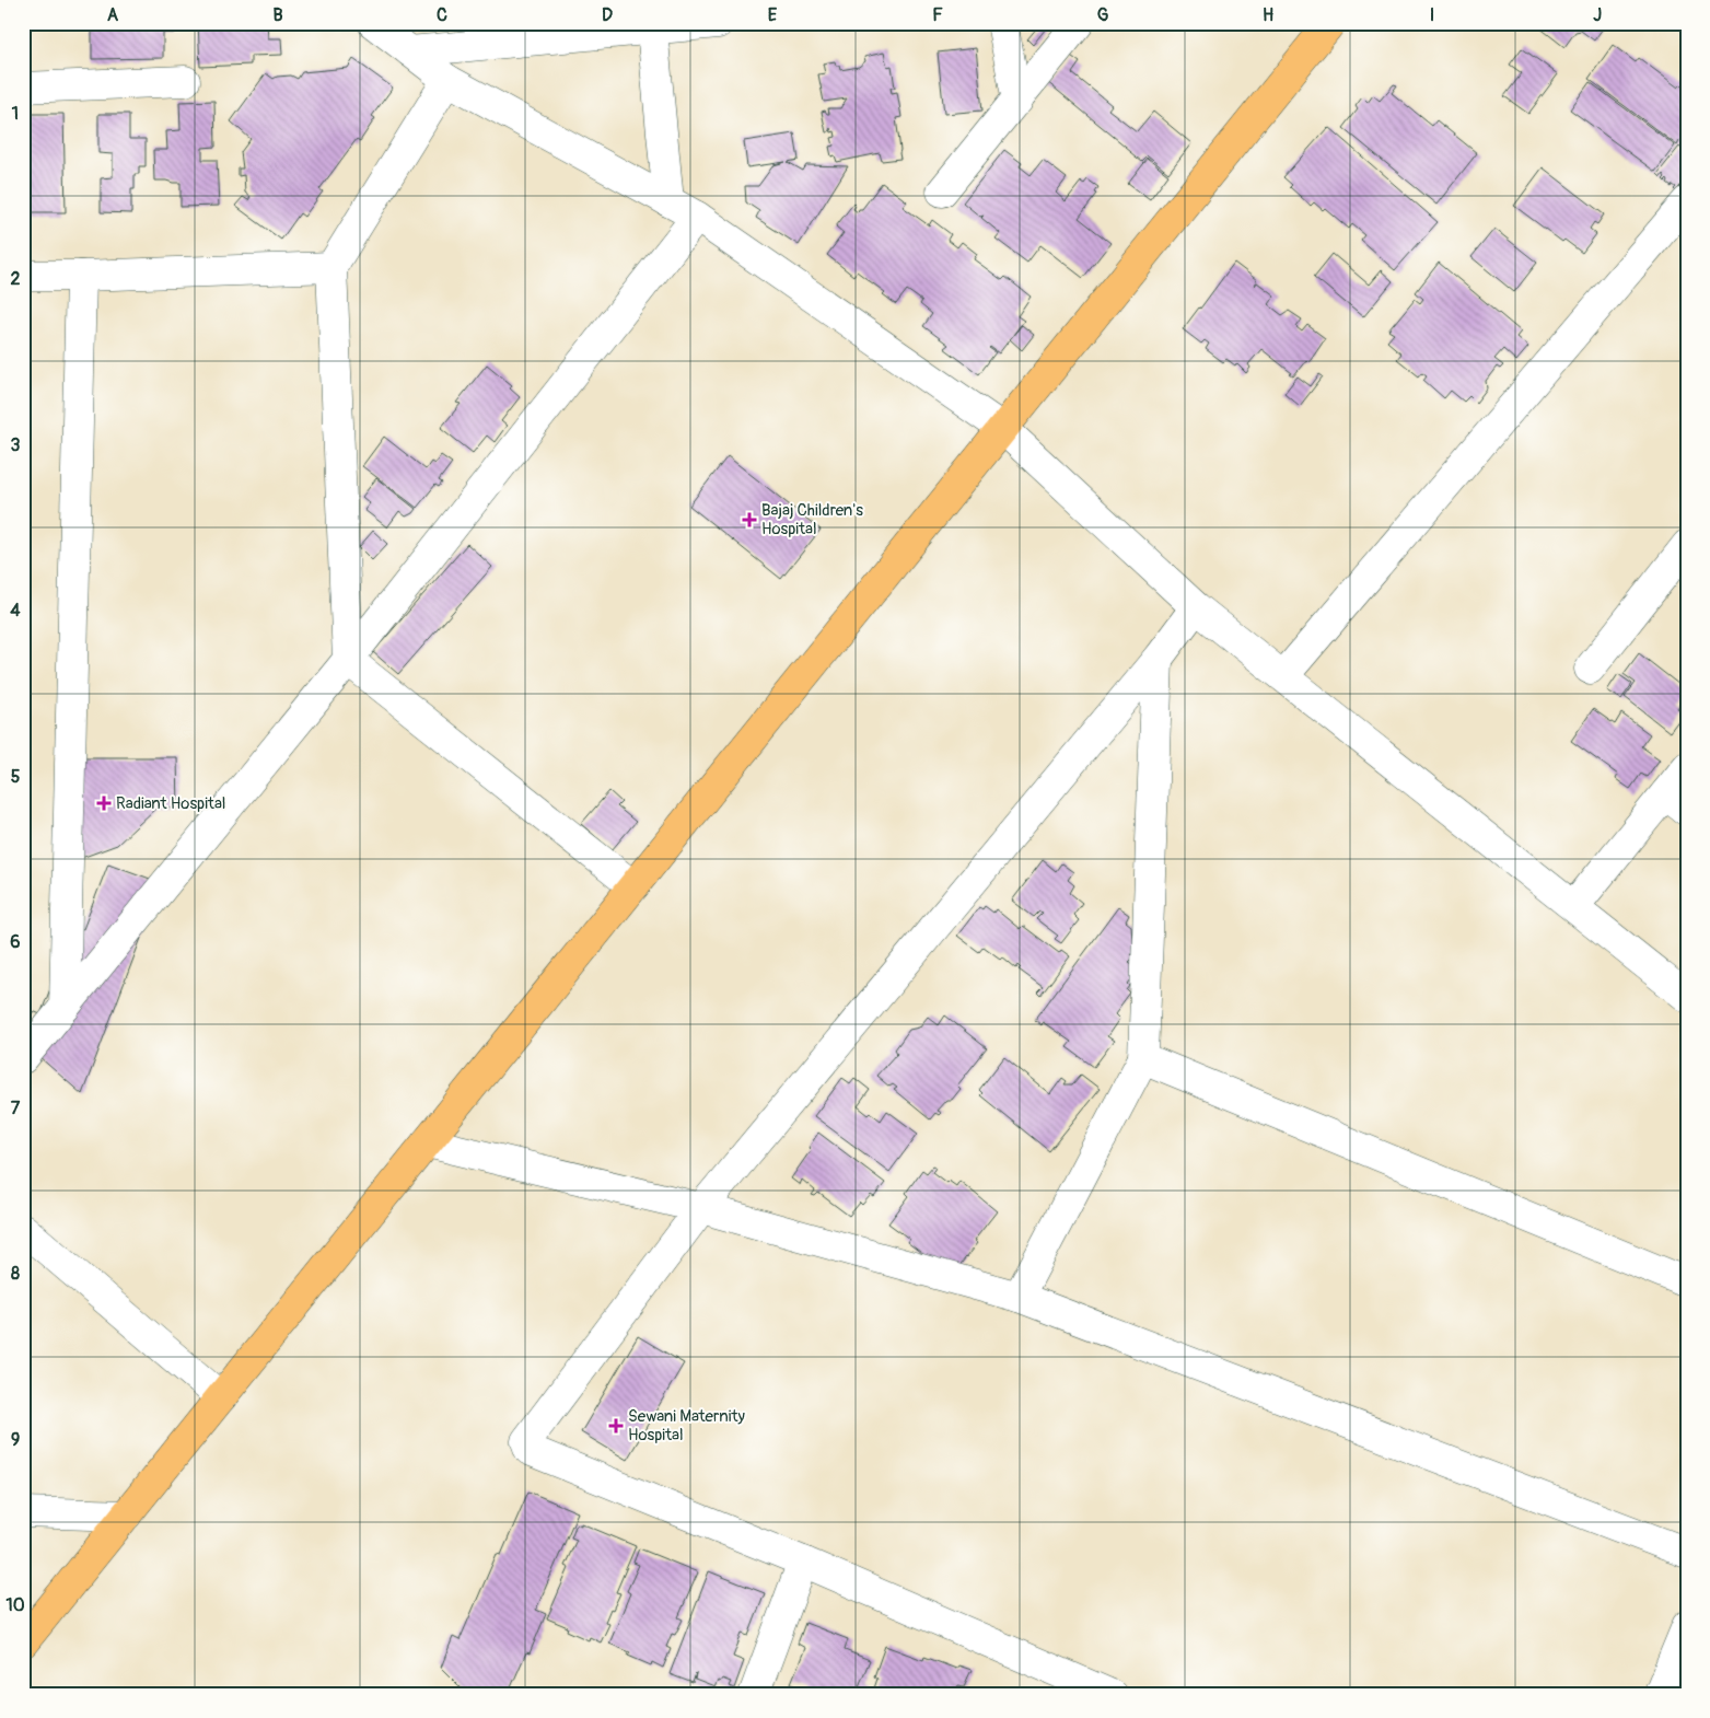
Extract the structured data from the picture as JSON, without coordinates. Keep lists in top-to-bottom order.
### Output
{
  "places": {
    "health": ["Bajaj Children's Hospital", "Radiant Hospital", "Sewani Maternity Hospital"]
  },
  "grid": {
    "columns": [
      "A",
      "B",
      "C",
      "D",
      "E",
      "F",
      "G",
      "H",
      "I",
      "J"
    ],
    "rows": [
      "1",
      "2",
      "3",
      "4",
      "5",
      "6",
      "7",
      "8",
      "9",
      "10"
    ]
  }
}
